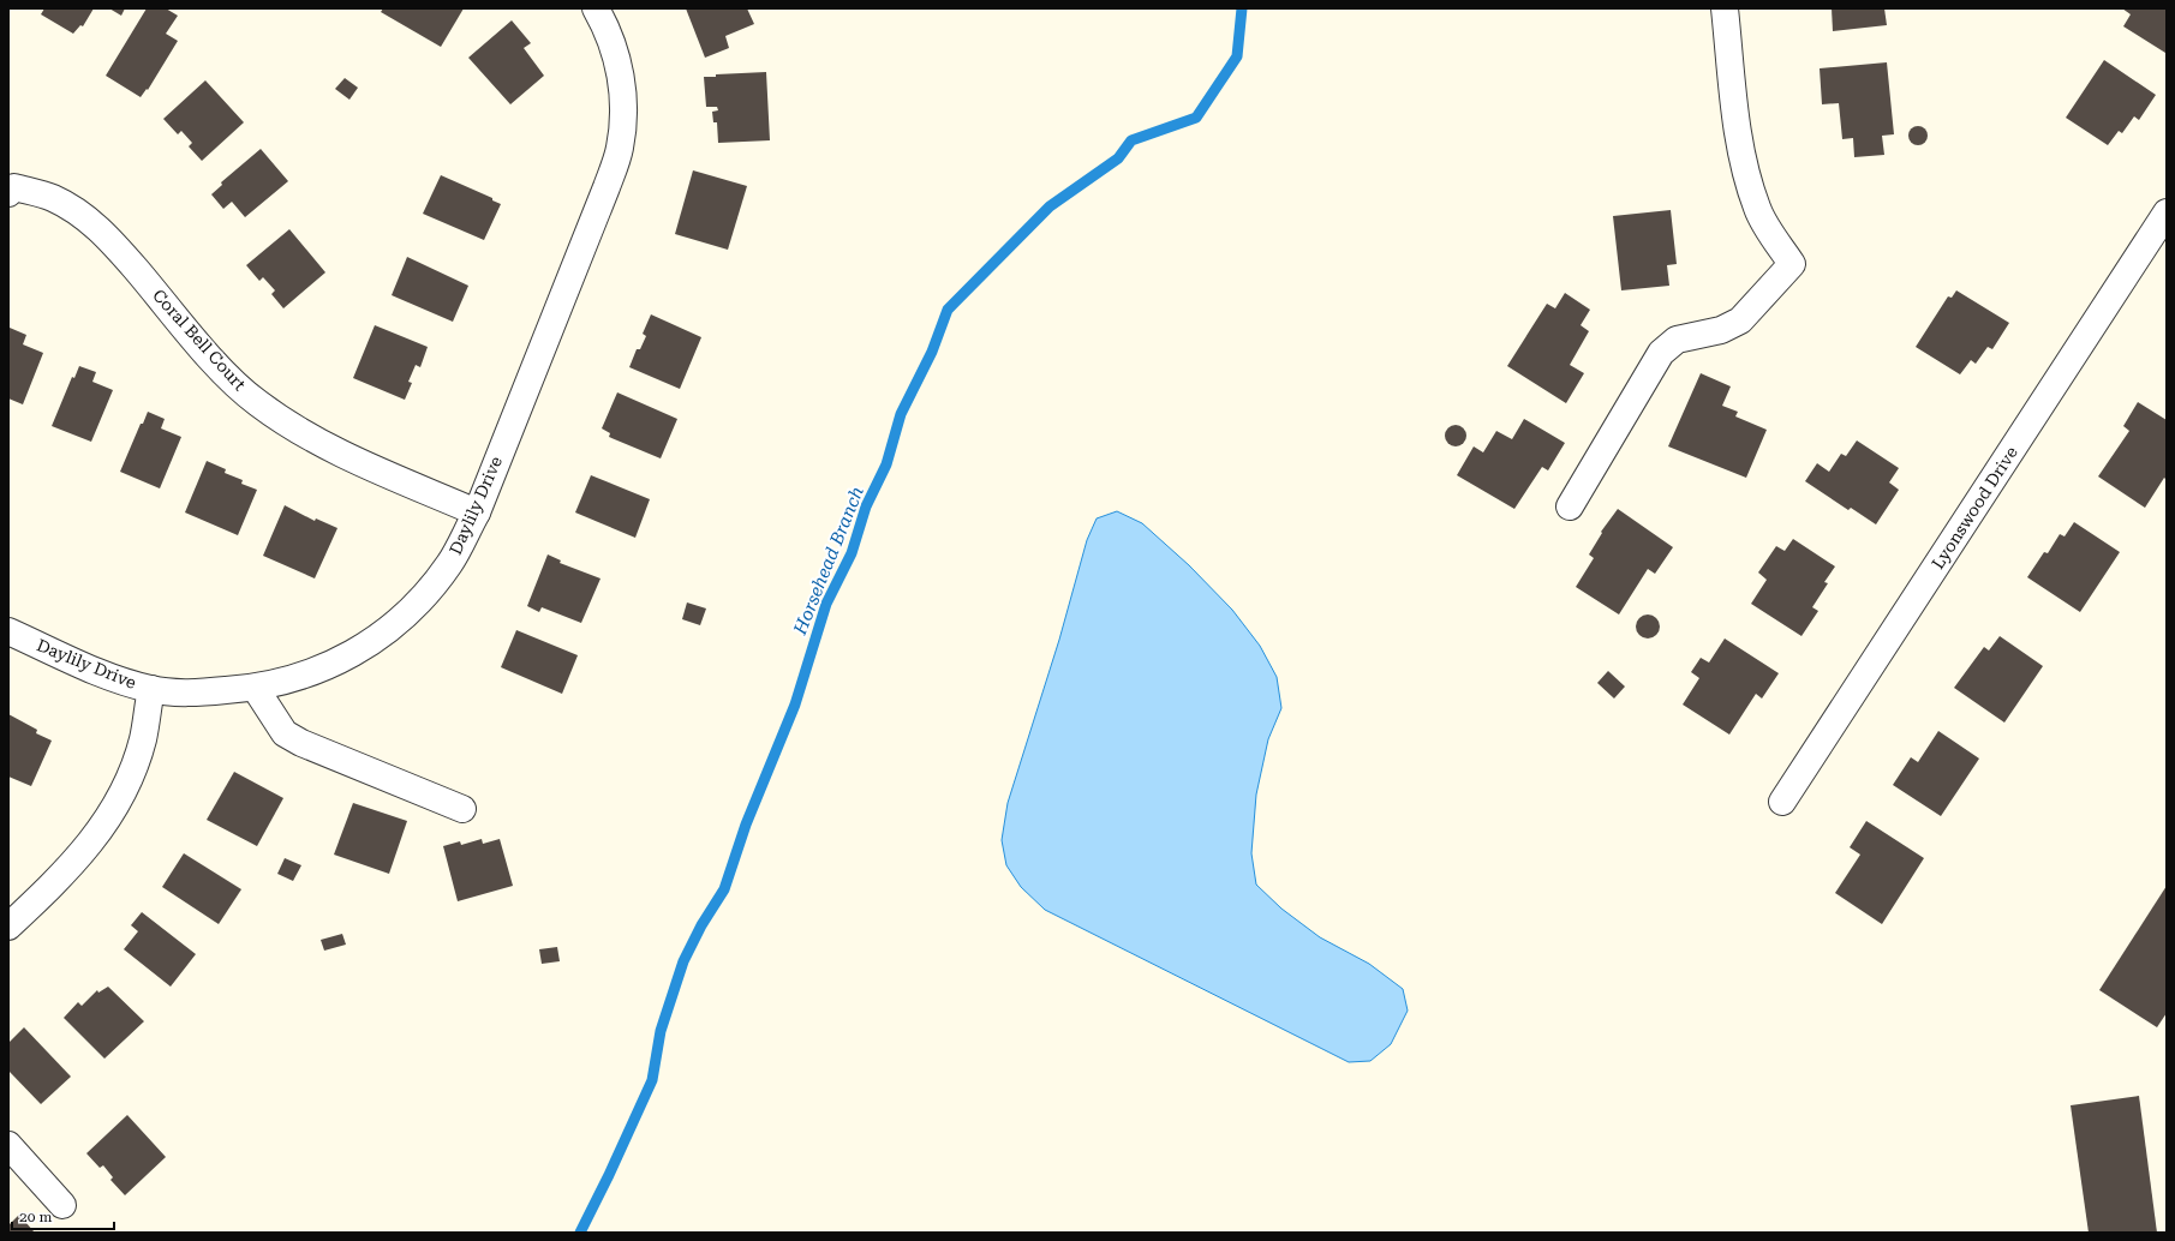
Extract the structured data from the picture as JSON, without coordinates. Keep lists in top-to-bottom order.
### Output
{
  "streets": {
    "street": ["Coral Bell Court", "Daylily Drive", "Lyonswood Drive"]
  },
  "crossings": [
    ["Coral Bell Court", "Daylily Drive"]
  ],
  "water": ["Horsehead Branch"],
  "scale_bar": "20 m"
}
